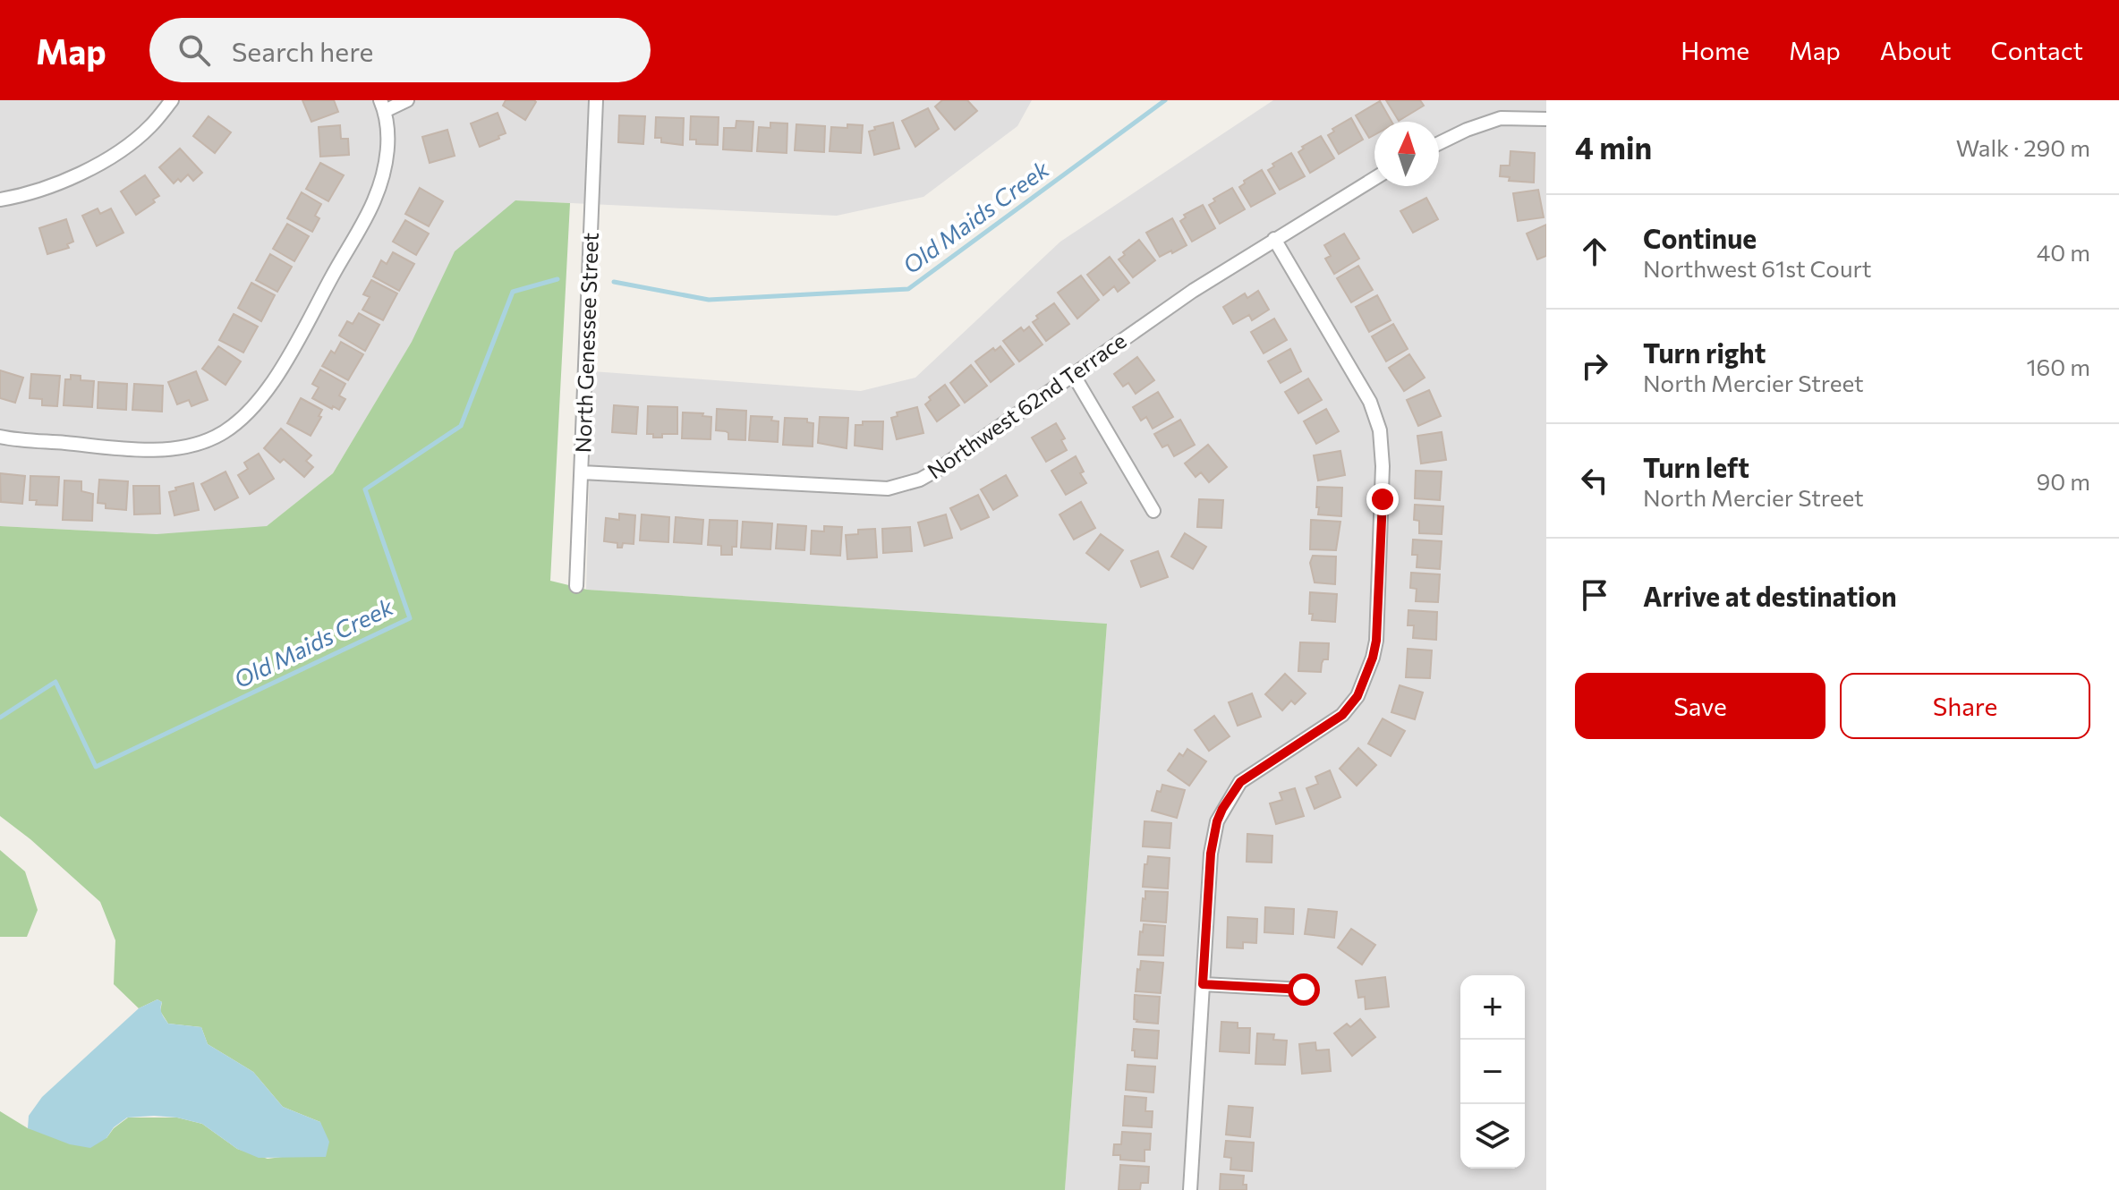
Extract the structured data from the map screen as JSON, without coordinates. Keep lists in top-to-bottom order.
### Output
{
  "streets": {
    "street": ["North Genessee Street", "Northwest 62nd Terrace"]
  },
  "crossings": [
    ["North Genessee Street", "Northwest 62nd Terrace"]
  ],
  "water": ["Old Maids Creek"],
  "north": "top",
  "page": {
    "header": "Map",
    "search": "Search here",
    "nav": [
      "Home",
      "Map",
      "About",
      "Contact"
    ],
    "heading": ["4 min", "Walk · 290 m"],
    "list": [
      ["Continue", "Northwest 61st Court", "40 m"],
      ["Turn right", "North Mercier Street", "160 m"],
      ["Turn left", "North Mercier Street", "90 m"],
      "Arrive at destination"
    ],
    "buttons": ["Save", "Share"],
    "map_buttons": ["+", "−"]
  }
}
